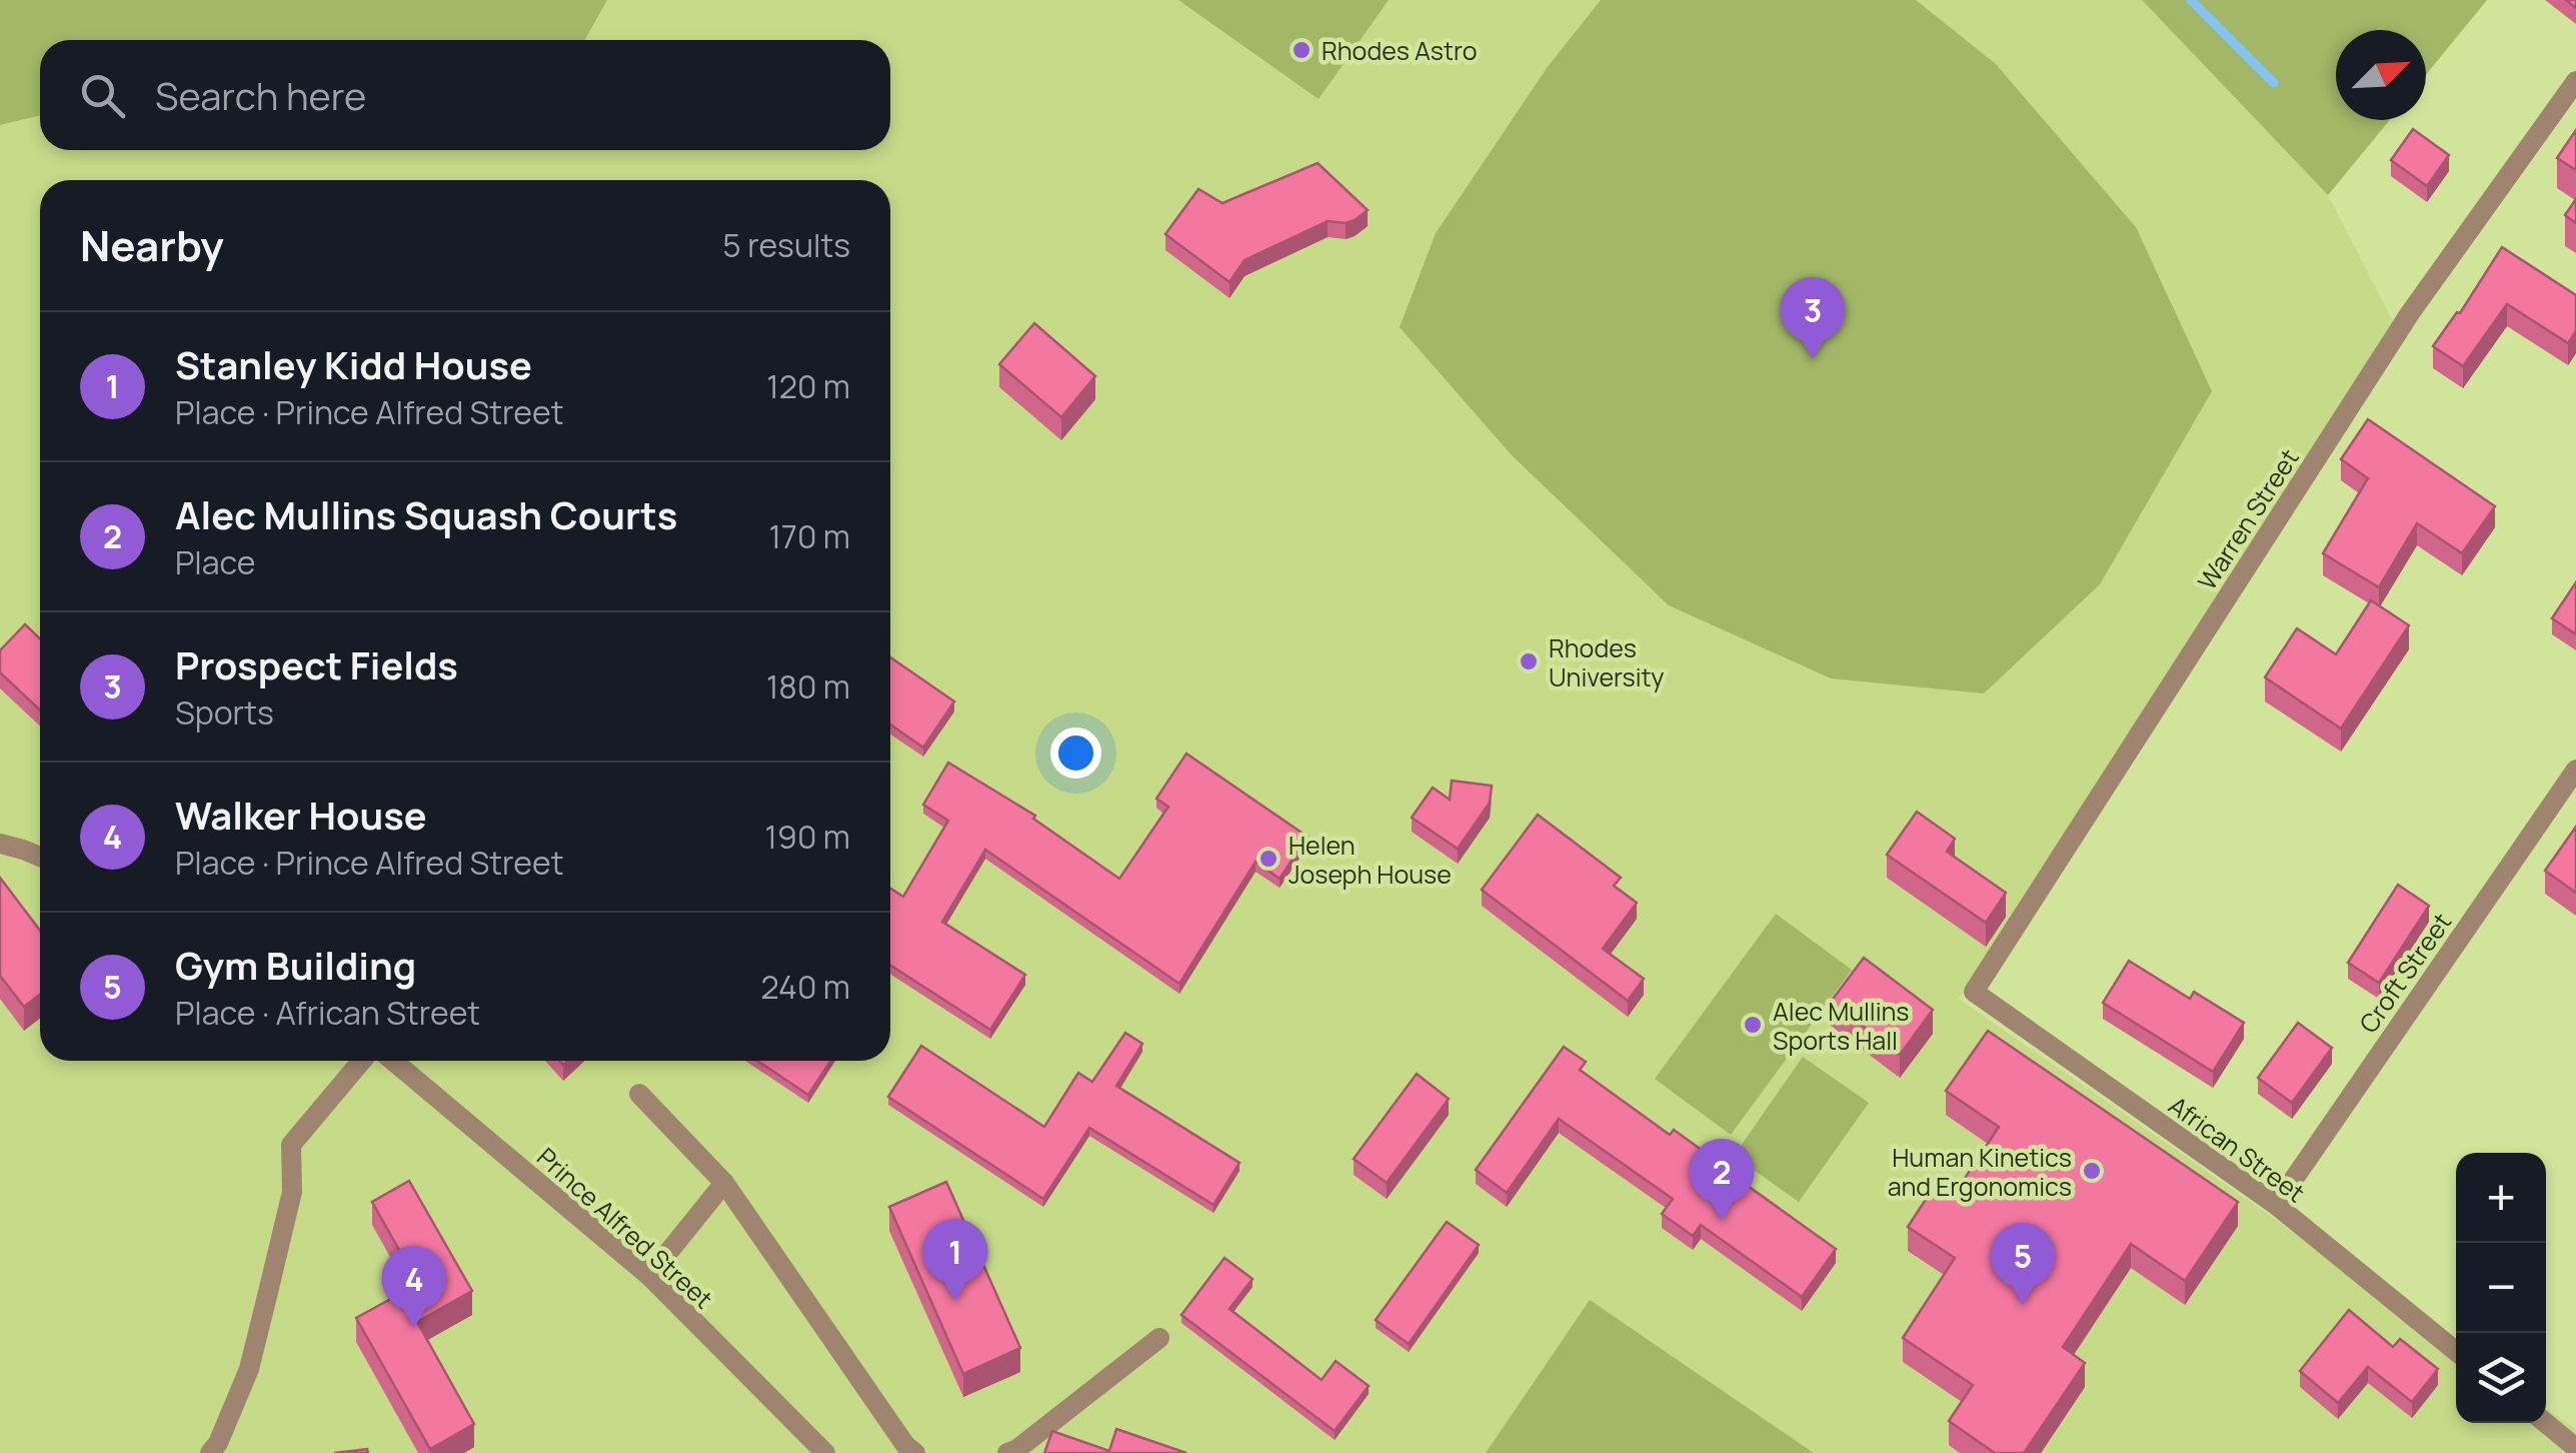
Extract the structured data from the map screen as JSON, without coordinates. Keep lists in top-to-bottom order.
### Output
{
  "streets": {
    "street": [
      "Warren Street",
      "Croft Street",
      "African Street",
      "Prince Alfred Street"
    ]
  },
  "crossings": [
    ["Warren Street", "African Street"],
    ["Croft Street", "African Street"]
  ],
  "places": [
    "Rhodes Astro",
    "Rhodes University",
    "Helen Joseph House",
    "Alec Mullins Sports Hall",
    "Human Kinetics and Ergonomics"
  ],
  "north": "top right",
  "page": {
    "search": "Search here",
    "heading": ["Nearby", "5 results"],
    "pins": [
      "3",
      "2",
      "1",
      "5",
      "4"
    ],
    "list": [
      {
        "mark": "1",
        "name": "Stanley Kidd House",
        "note": "Place · Prince Alfred Street",
        "value": "120 m"
      },
      {
        "mark": "2",
        "name": "Alec Mullins Squash Courts",
        "note": "Place",
        "value": "170 m"
      },
      {
        "mark": "3",
        "name": "Prospect Fields",
        "note": "Sports",
        "value": "180 m"
      },
      {
        "mark": "4",
        "name": "Walker House",
        "note": "Place · Prince Alfred Street",
        "value": "190 m"
      },
      {
        "mark": "5",
        "name": "Gym Building",
        "note": "Place · African Street",
        "value": "240 m"
      }
    ],
    "map_buttons": ["+", "−"]
  }
}
